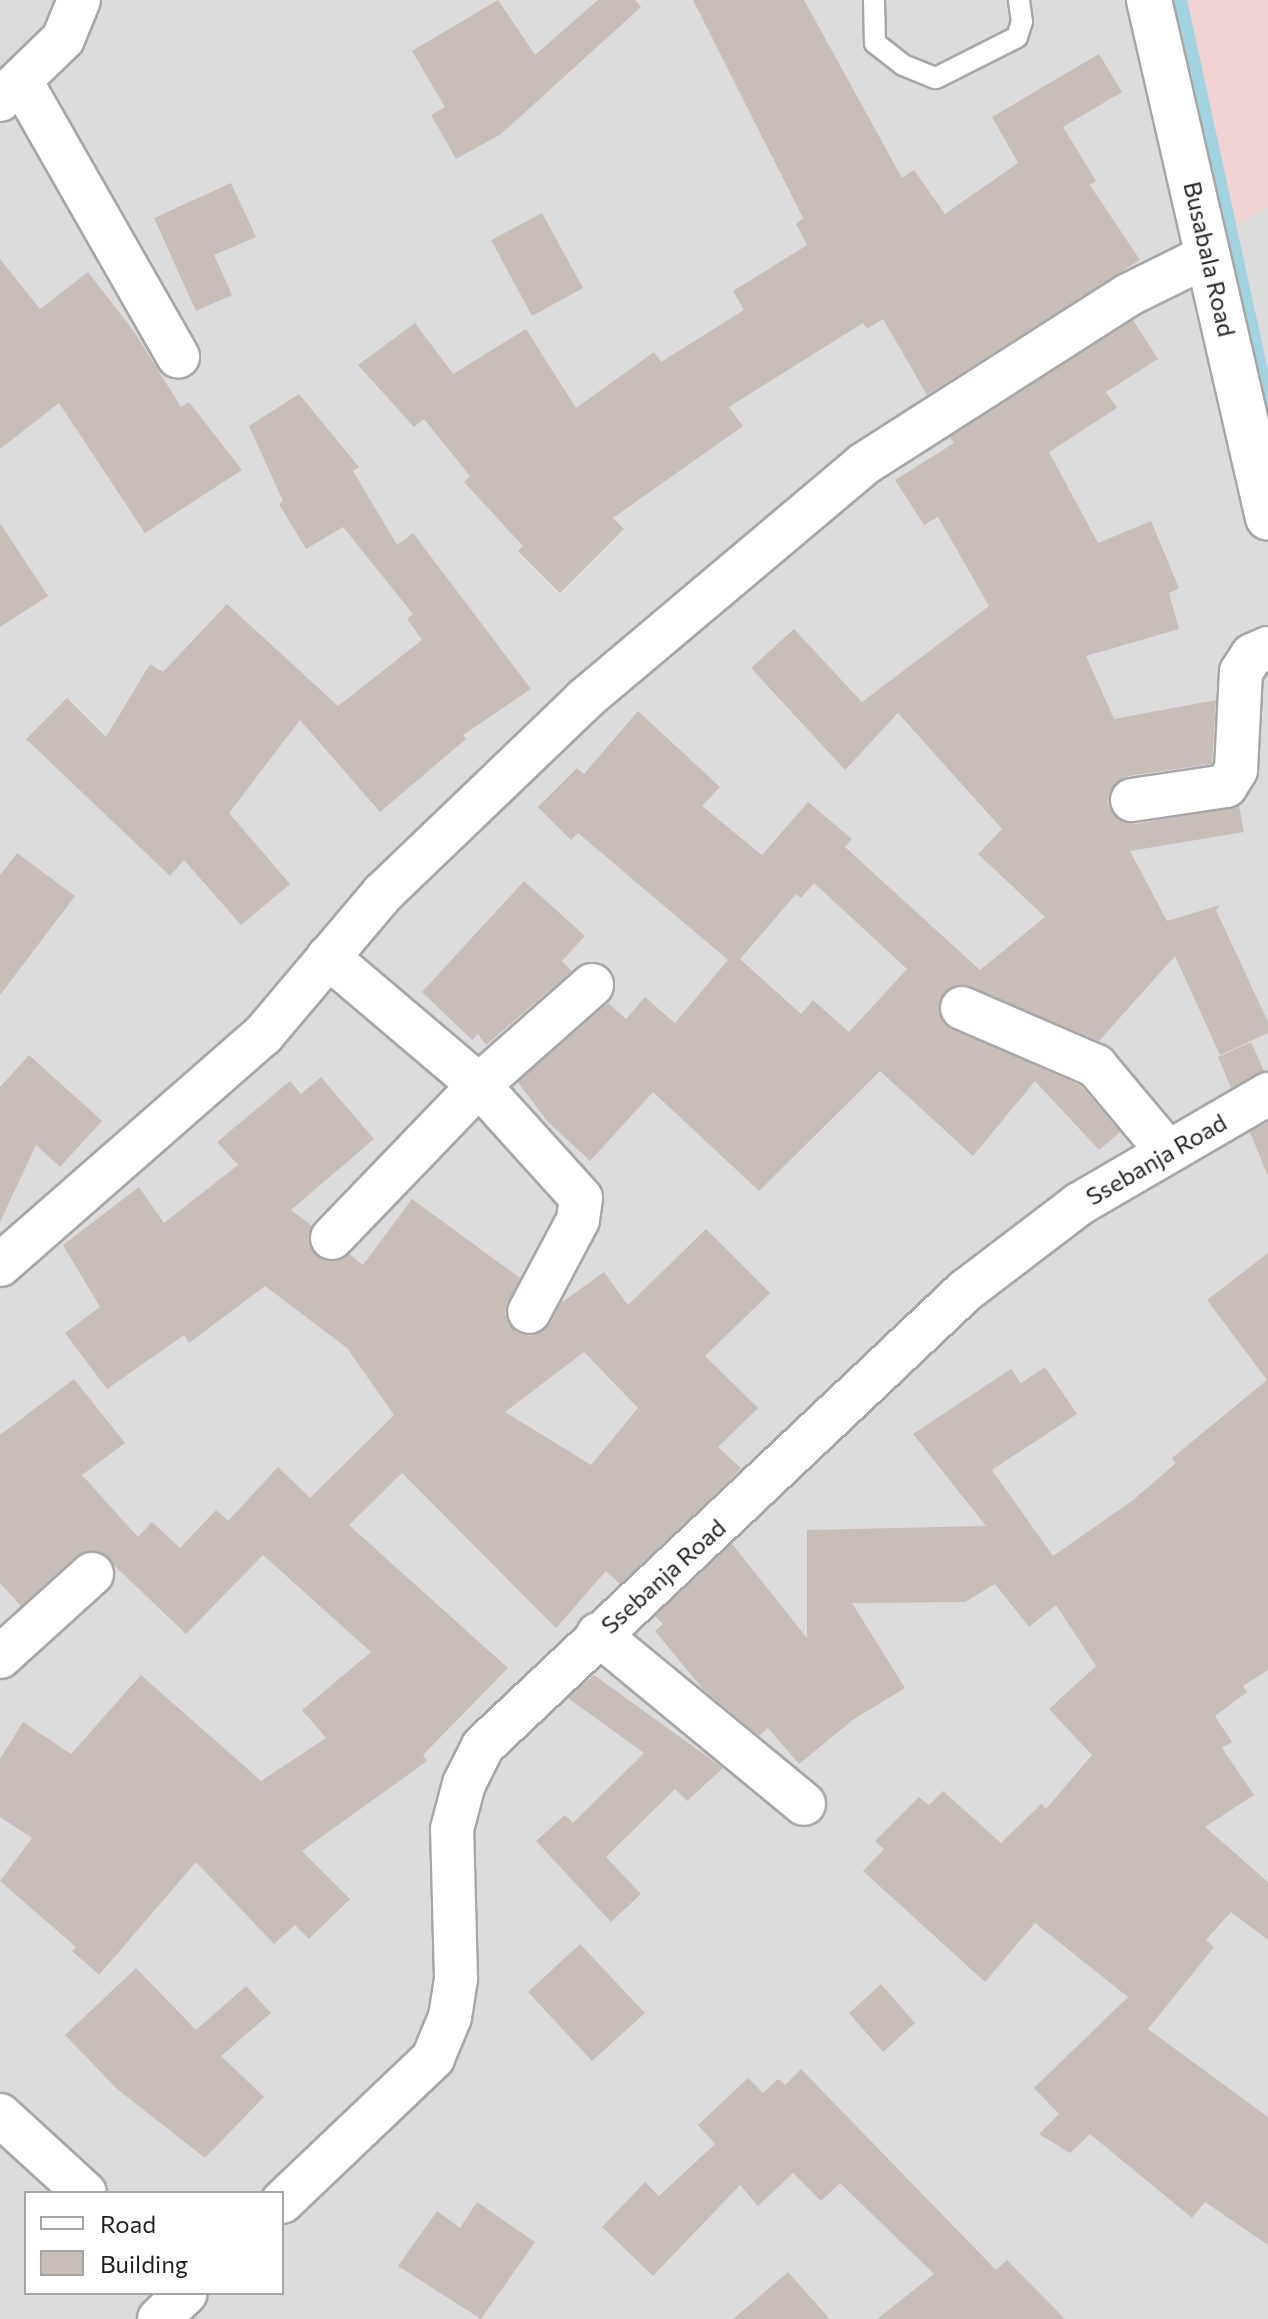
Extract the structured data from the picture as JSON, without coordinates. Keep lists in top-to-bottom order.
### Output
{
  "streets": {
    "street": ["Busabala Road", "Ssebanja Road"]
  },
  "legend": ["Road", "Building"]
}
